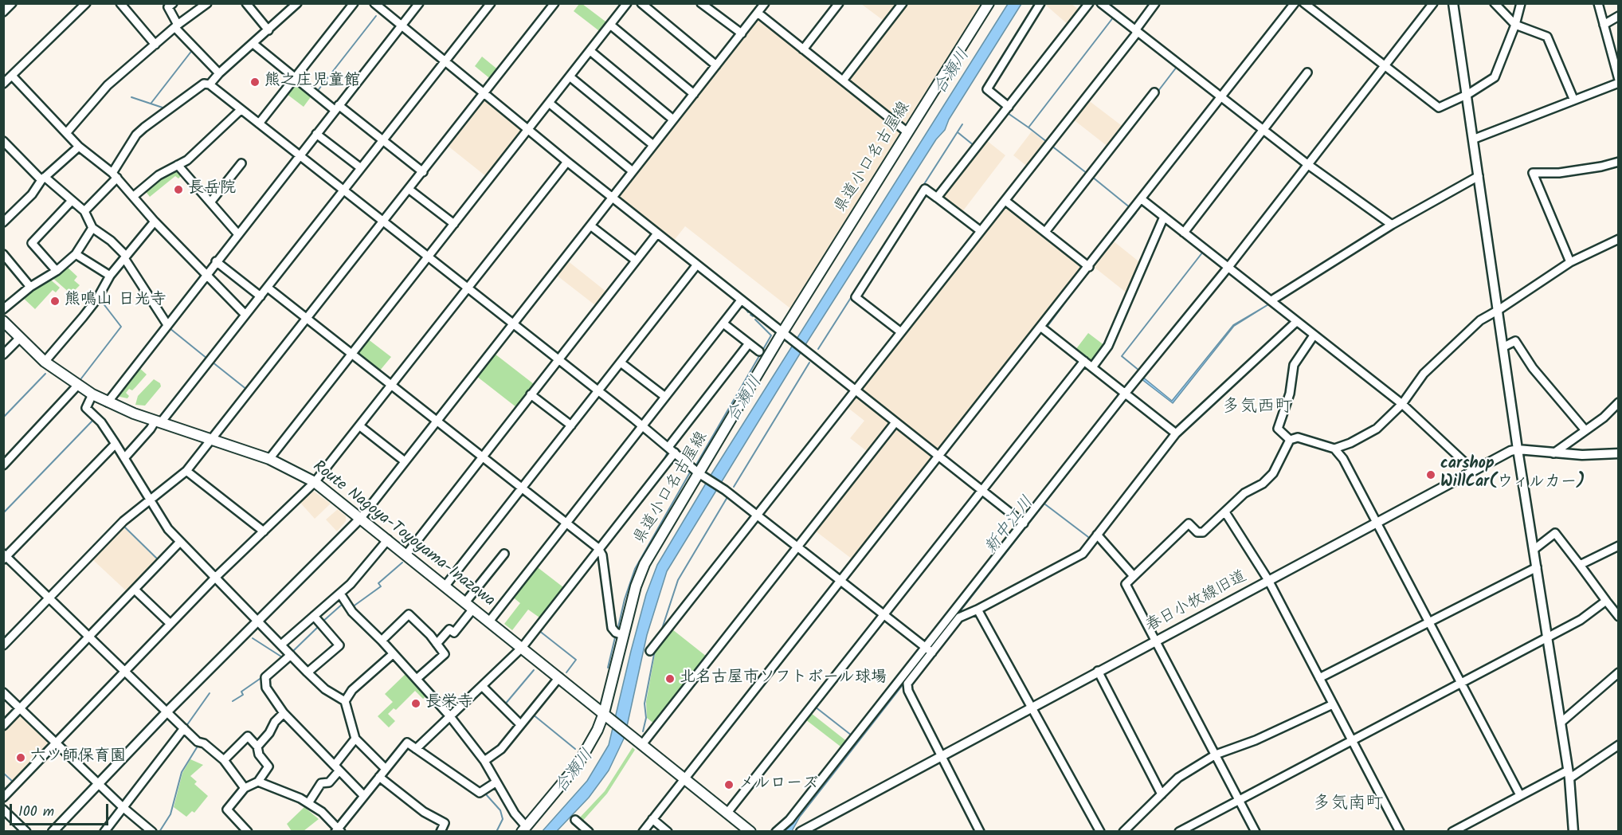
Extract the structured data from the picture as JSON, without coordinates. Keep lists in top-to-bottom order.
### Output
{
  "streets": {
    "main road": ["県道小口名古屋線", "Route Nagoya-Toyoyama-Inazawa"],
    "street": ["春日小牧線旧道"]
  },
  "crossings": [
    ["県道小口名古屋線", "Route Nagoya-Toyoyama-Inazawa"]
  ],
  "districts": ["多気西町", "多気南町"],
  "water": ["合瀬川", "新中江川"],
  "places": [
    "熊之庄児童館",
    "長岳院",
    "熊鳴山 日光寺",
    "carshop WillCar(ウィルカー)",
    "北名古屋市ソフトボール球場",
    "長栄寺",
    "六ツ師保育園",
    "メルローズ"
  ],
  "scale_bar": "100 m"
}
